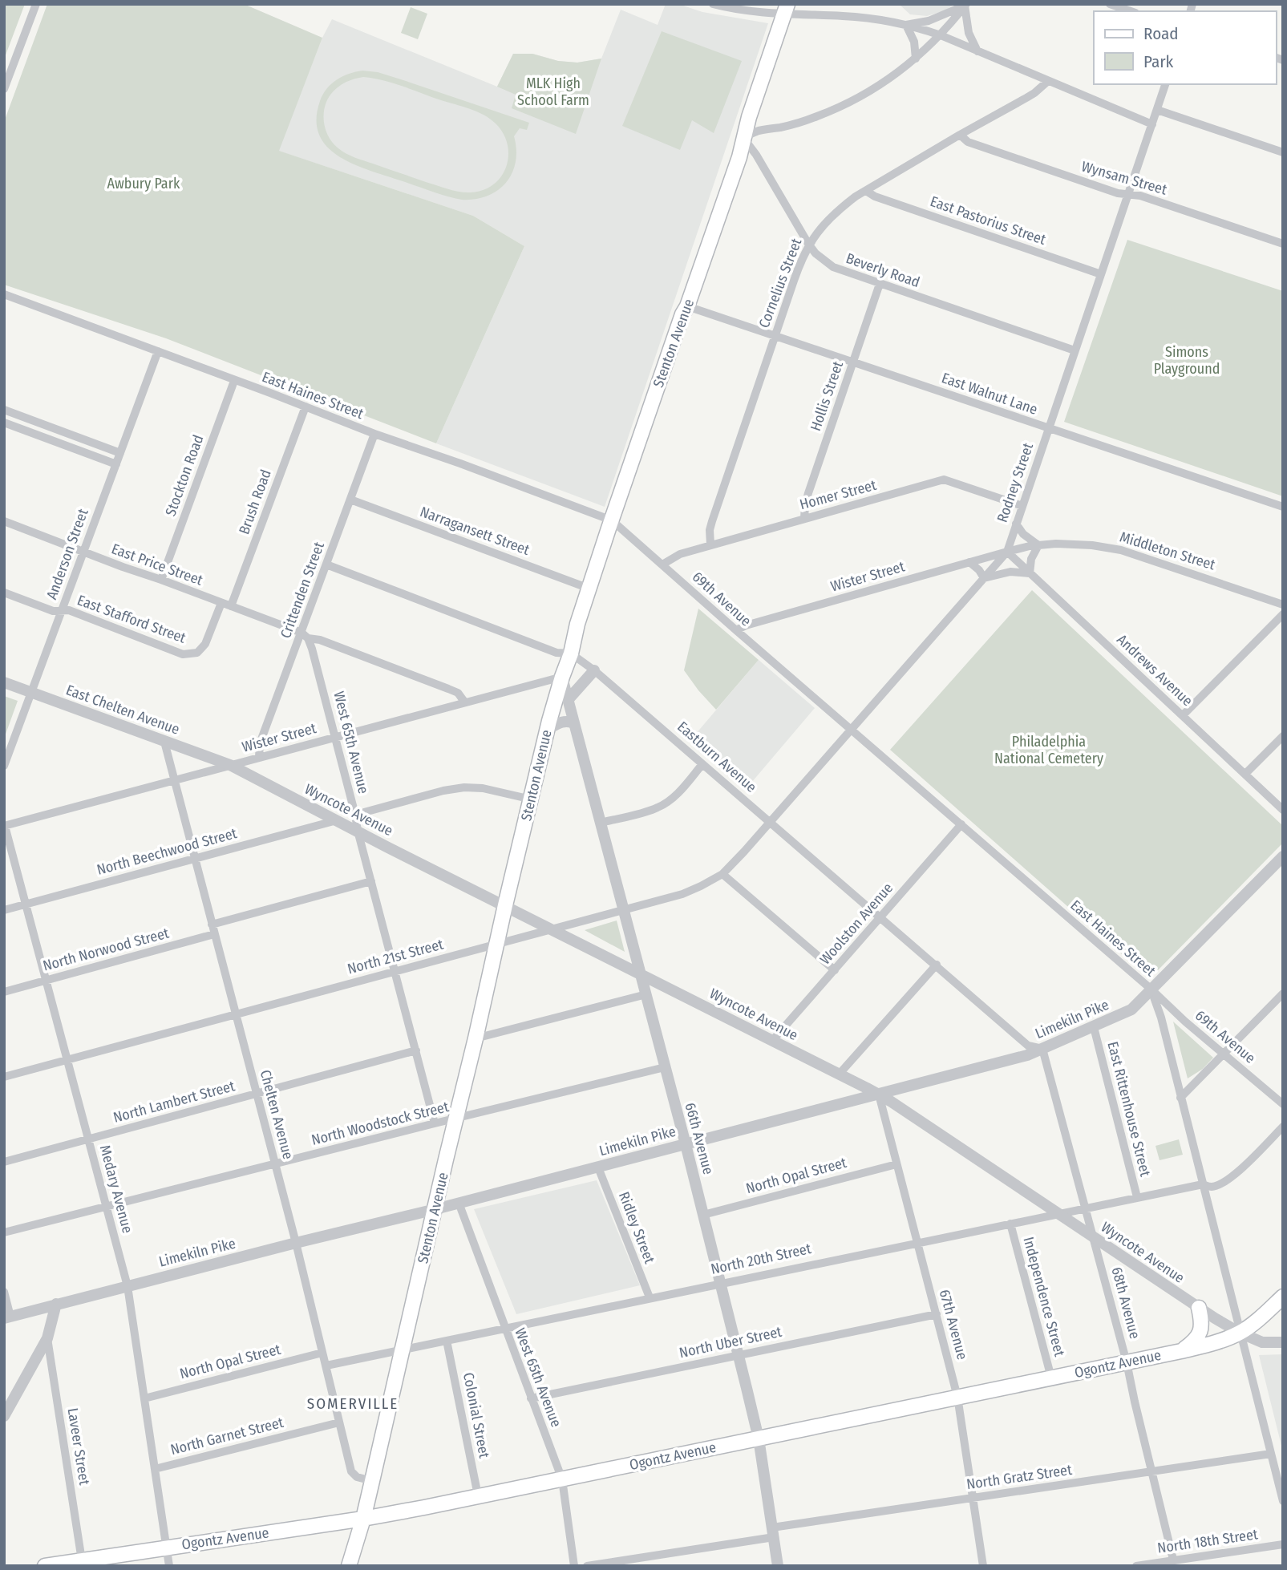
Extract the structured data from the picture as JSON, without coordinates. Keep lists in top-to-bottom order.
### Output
{
  "streets": {
    "main road": ["Stenton Avenue", "Ogontz Avenue"],
    "street": [
      "Wynsam Street",
      "East Pastorius Street",
      "Beverly Road",
      "Cornelius Street",
      "East Walnut Lane",
      "East Haines Street",
      "Hollis Street",
      "Stockton Road",
      "Rodney Street",
      "Homer Street",
      "Brush Road",
      "Narragansett Street",
      "Middleton Street",
      "Anderson Street",
      "East Price Street",
      "Wister Street",
      "Crittenden Street",
      "69th Avenue",
      "East Stafford Street",
      "Andrews Avenue",
      "East Chelten Avenue",
      "West 65th Avenue",
      "Eastburn Avenue",
      "Wyncote Avenue",
      "North Beechwood Street",
      "Woolston Avenue",
      "North Norwood Street",
      "North 21st Street",
      "Limekiln Pike",
      "North Lambert Street",
      "East Rittenhouse Street",
      "Chelten Avenue",
      "North Woodstock Street",
      "66th Avenue",
      "North Opal Street",
      "Medary Avenue",
      "Ridley Street",
      "North 20th Street",
      "Independence Street",
      "68th Avenue",
      "67th Avenue",
      "North Uber Street",
      "Colonial Street",
      "North Garnet Street",
      "Laveer Street",
      "North Gratz Street",
      "North 18th Street"
    ]
  },
  "crossings": [
    ["Wynsam Street", "Cornelius Street"],
    ["Wynsam Street", "Rodney Street"],
    ["East Pastorius Street", "Cornelius Street"],
    ["East Pastorius Street", "Rodney Street"],
    ["Beverly Road", "Cornelius Street"],
    ["Beverly Road", "Stenton Avenue"],
    ["Beverly Road", "Hollis Street"],
    ["Beverly Road", "Rodney Street"],
    ["Cornelius Street", "East Walnut Lane"],
    ["Cornelius Street", "Homer Street"],
    ["Stenton Avenue", "East Walnut Lane"],
    ["Stenton Avenue", "East Haines Street"],
    ["Stenton Avenue", "Narragansett Street"],
    ["Stenton Avenue", "Wister Street"],
    ["Stenton Avenue", "69th Avenue"],
    ["Stenton Avenue", "Eastburn Avenue"],
    ["Stenton Avenue", "Wyncote Avenue"],
    ["Stenton Avenue", "North 21st Street"],
    ["Stenton Avenue", "Limekiln Pike"],
    ["Stenton Avenue", "Chelten Avenue"],
    ["Stenton Avenue", "North Woodstock Street"],
    ["Stenton Avenue", "66th Avenue"],
    ["Stenton Avenue", "North 20th Street"],
    ["Stenton Avenue", "Ogontz Avenue"],
    ["East Walnut Lane", "Hollis Street"],
    ["East Walnut Lane", "Rodney Street"],
    ["East Haines Street", "Stockton Road"],
    ["East Haines Street", "Rodney Street"],
    ["East Haines Street", "Brush Road"],
    ["East Haines Street", "Anderson Street"],
    ["East Haines Street", "Crittenden Street"],
    ["East Haines Street", "69th Avenue"],
    ["East Haines Street", "Wyncote Avenue"],
    ["East Haines Street", "Woolston Avenue"],
    ["East Haines Street", "Limekiln Pike"],
    ["East Haines Street", "North 20th Street"],
    ["East Haines Street", "Ogontz Avenue"],
    ["East Haines Street", "North Gratz Street"],
    ["Hollis Street", "Homer Street"],
    ["Stockton Road", "East Price Street"],
    ["Rodney Street", "Homer Street"],
    ["Rodney Street", "Middleton Street"],
    ["Rodney Street", "Wister Street"],
    ["Rodney Street", "Andrews Avenue"],
    ["Rodney Street", "Eastburn Avenue"],
    ["Rodney Street", "North 21st Street"],
    ["Homer Street", "69th Avenue"],
    ["Brush Road", "East Price Street"],
    ["Narragansett Street", "Crittenden Street"],
    ["Middleton Street", "Wister Street"],
    ["Middleton Street", "Andrews Avenue"],
    ["Anderson Street", "East Price Street"],
    ["Anderson Street", "East Stafford Street"],
    ["Anderson Street", "East Chelten Avenue"],
    ["East Price Street", "Wister Street"],
    ["East Price Street", "Crittenden Street"],
    ["East Price Street", "East Stafford Street"],
    ["East Price Street", "West 65th Avenue"],
    ["Wister Street", "Crittenden Street"],
    ["Wister Street", "69th Avenue"],
    ["Wister Street", "Andrews Avenue"],
    ["Wister Street", "East Chelten Avenue"],
    ["Wister Street", "West 65th Avenue"],
    ["Wister Street", "Wyncote Avenue"],
    ["Wister Street", "Chelten Avenue"],
    ["Wister Street", "66th Avenue"],
    ["Wister Street", "Medary Avenue"],
    ["Crittenden Street", "West 65th Avenue"],
    ["Crittenden Street", "Eastburn Avenue"],
    ["69th Avenue", "Limekiln Pike"],
    ["East Chelten Avenue", "Wyncote Avenue"],
    ["East Chelten Avenue", "Chelten Avenue"],
    ["West 65th Avenue", "Wyncote Avenue"],
    ["West 65th Avenue", "North 21st Street"],
    ["West 65th Avenue", "Limekiln Pike"],
    ["West 65th Avenue", "North Lambert Street"],
    ["West 65th Avenue", "North Woodstock Street"],
    ["West 65th Avenue", "North 20th Street"],
    ["West 65th Avenue", "North Uber Street"],
    ["West 65th Avenue", "Ogontz Avenue"],
    ["Eastburn Avenue", "Woolston Avenue"],
    ["Eastburn Avenue", "North 21st Street"],
    ["Eastburn Avenue", "Limekiln Pike"],
    ["Eastburn Avenue", "68th Avenue"],
    ["Wyncote Avenue", "North Beechwood Street"],
    ["Wyncote Avenue", "Woolston Avenue"],
    ["Wyncote Avenue", "North 21st Street"],
    ["Wyncote Avenue", "Limekiln Pike"],
    ["Wyncote Avenue", "66th Avenue"],
    ["Wyncote Avenue", "North 20th Street"],
    ["Wyncote Avenue", "68th Avenue"],
    ["Wyncote Avenue", "67th Avenue"],
    ["Wyncote Avenue", "Ogontz Avenue"],
    ["North Beechwood Street", "Chelten Avenue"],
    ["North Beechwood Street", "Medary Avenue"],
    ["North Norwood Street", "Chelten Avenue"],
    ["North Norwood Street", "Medary Avenue"],
    ["North 21st Street", "Chelten Avenue"],
    ["North 21st Street", "66th Avenue"],
    ["North 21st Street", "Medary Avenue"],
    ["Limekiln Pike", "East Rittenhouse Street"],
    ["Limekiln Pike", "Chelten Avenue"],
    ["Limekiln Pike", "66th Avenue"],
    ["Limekiln Pike", "Medary Avenue"],
    ["Limekiln Pike", "Ridley Street"],
    ["Limekiln Pike", "68th Avenue"],
    ["Limekiln Pike", "67th Avenue"],
    ["North Lambert Street", "Chelten Avenue"],
    ["North Lambert Street", "Medary Avenue"],
    ["East Rittenhouse Street", "North 20th Street"],
    ["Chelten Avenue", "North Woodstock Street"],
    ["Chelten Avenue", "North Opal Street"],
    ["Chelten Avenue", "North 20th Street"],
    ["Chelten Avenue", "North Garnet Street"],
    ["North Woodstock Street", "66th Avenue"],
    ["North Woodstock Street", "Medary Avenue"],
    ["66th Avenue", "North Opal Street"],
    ["66th Avenue", "North 20th Street"],
    ["66th Avenue", "North Uber Street"],
    ["66th Avenue", "Ogontz Avenue"],
    ["66th Avenue", "North Gratz Street"],
    ["North Opal Street", "Medary Avenue"],
    ["North Opal Street", "67th Avenue"],
    ["Medary Avenue", "Ogontz Avenue"],
    ["Medary Avenue", "North Garnet Street"],
    ["Ridley Street", "North 20th Street"],
    ["North 20th Street", "Independence Street"],
    ["North 20th Street", "68th Avenue"],
    ["North 20th Street", "67th Avenue"],
    ["North 20th Street", "Colonial Street"],
    ["Independence Street", "Ogontz Avenue"],
    ["68th Avenue", "Ogontz Avenue"],
    ["68th Avenue", "North Gratz Street"],
    ["68th Avenue", "North 18th Street"],
    ["67th Avenue", "North Uber Street"],
    ["67th Avenue", "Ogontz Avenue"],
    ["67th Avenue", "North Gratz Street"],
    ["Ogontz Avenue", "Colonial Street"],
    ["Ogontz Avenue", "Laveer Street"]
  ],
  "districts": ["SOMERVILLE"],
  "parks": [
    "MLK High School Farm",
    "Awbury Park",
    "Simons Playground",
    "Philadelphia National Cemetery"
  ],
  "legend": ["Road", "Park"]
}
